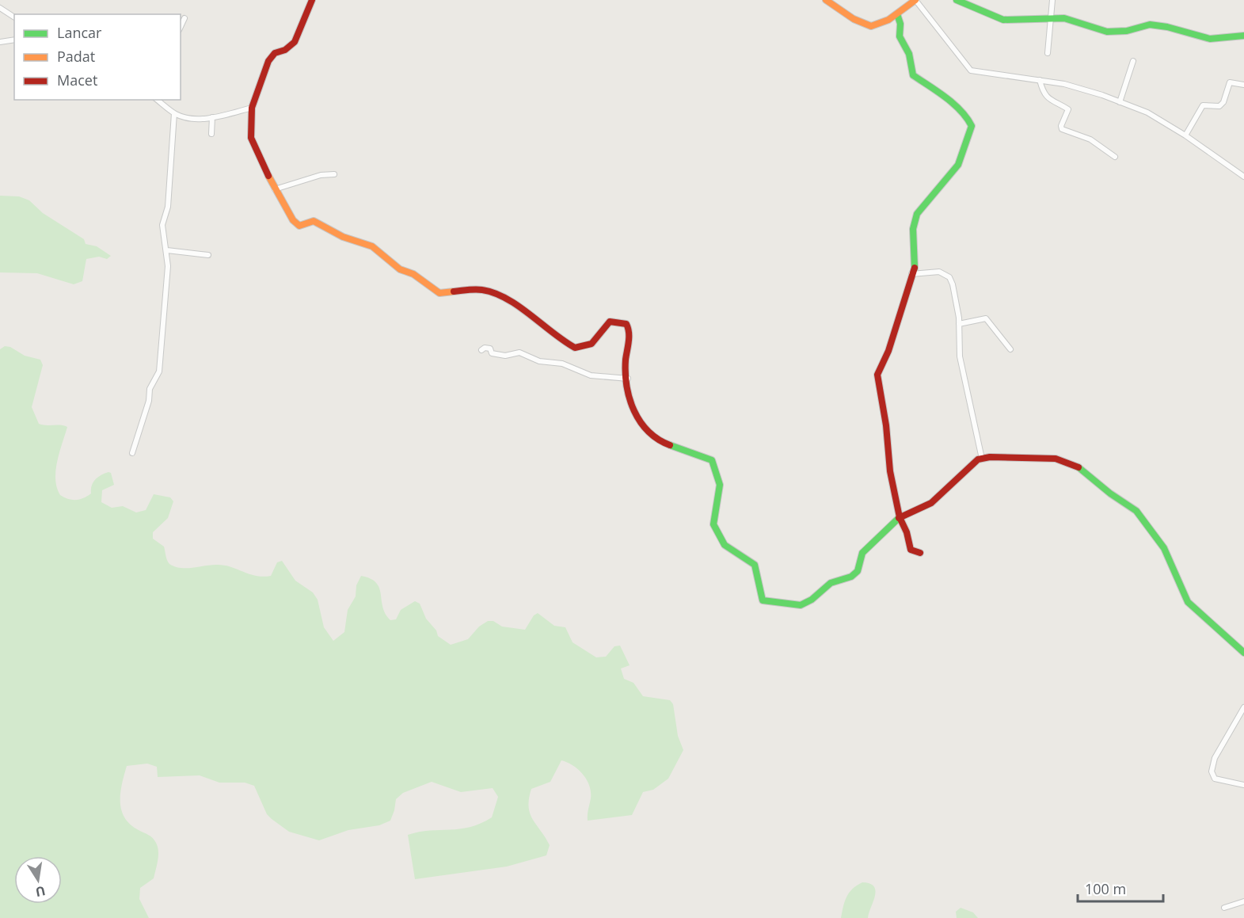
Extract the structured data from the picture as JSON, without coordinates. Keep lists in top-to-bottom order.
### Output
{
  "legend": ["Lancar", "Padat", "Macet"],
  "scale_bar": "100 m",
  "north": "bottom"
}
